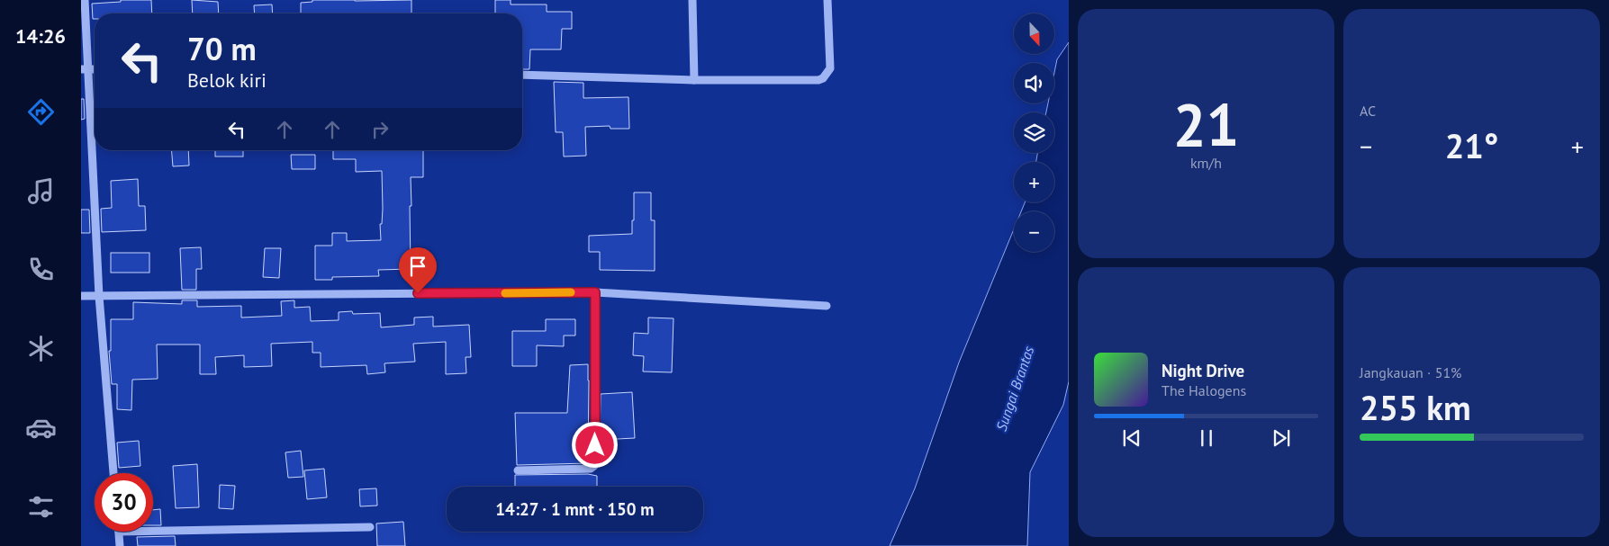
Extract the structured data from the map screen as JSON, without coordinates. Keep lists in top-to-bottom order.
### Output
{
  "water": ["Sungai Brantas"],
  "north": "bottom",
  "page": {
    "tabs": "14:26",
    "tile": [
      ["21", "km/h"],
      "AC",
      ["Jangkauan · 51%", "255 km"]
    ],
    "map_buttons": ["+", "−"],
    "turn": ["70 m", "Belok kiri"],
    "heat": ["−", "21°", "+"],
    "song": ["Night Drive", "The Halogens"],
    "limit": "30",
    "trip": "14:27 · 1 mnt · 150 m"
  }
}
